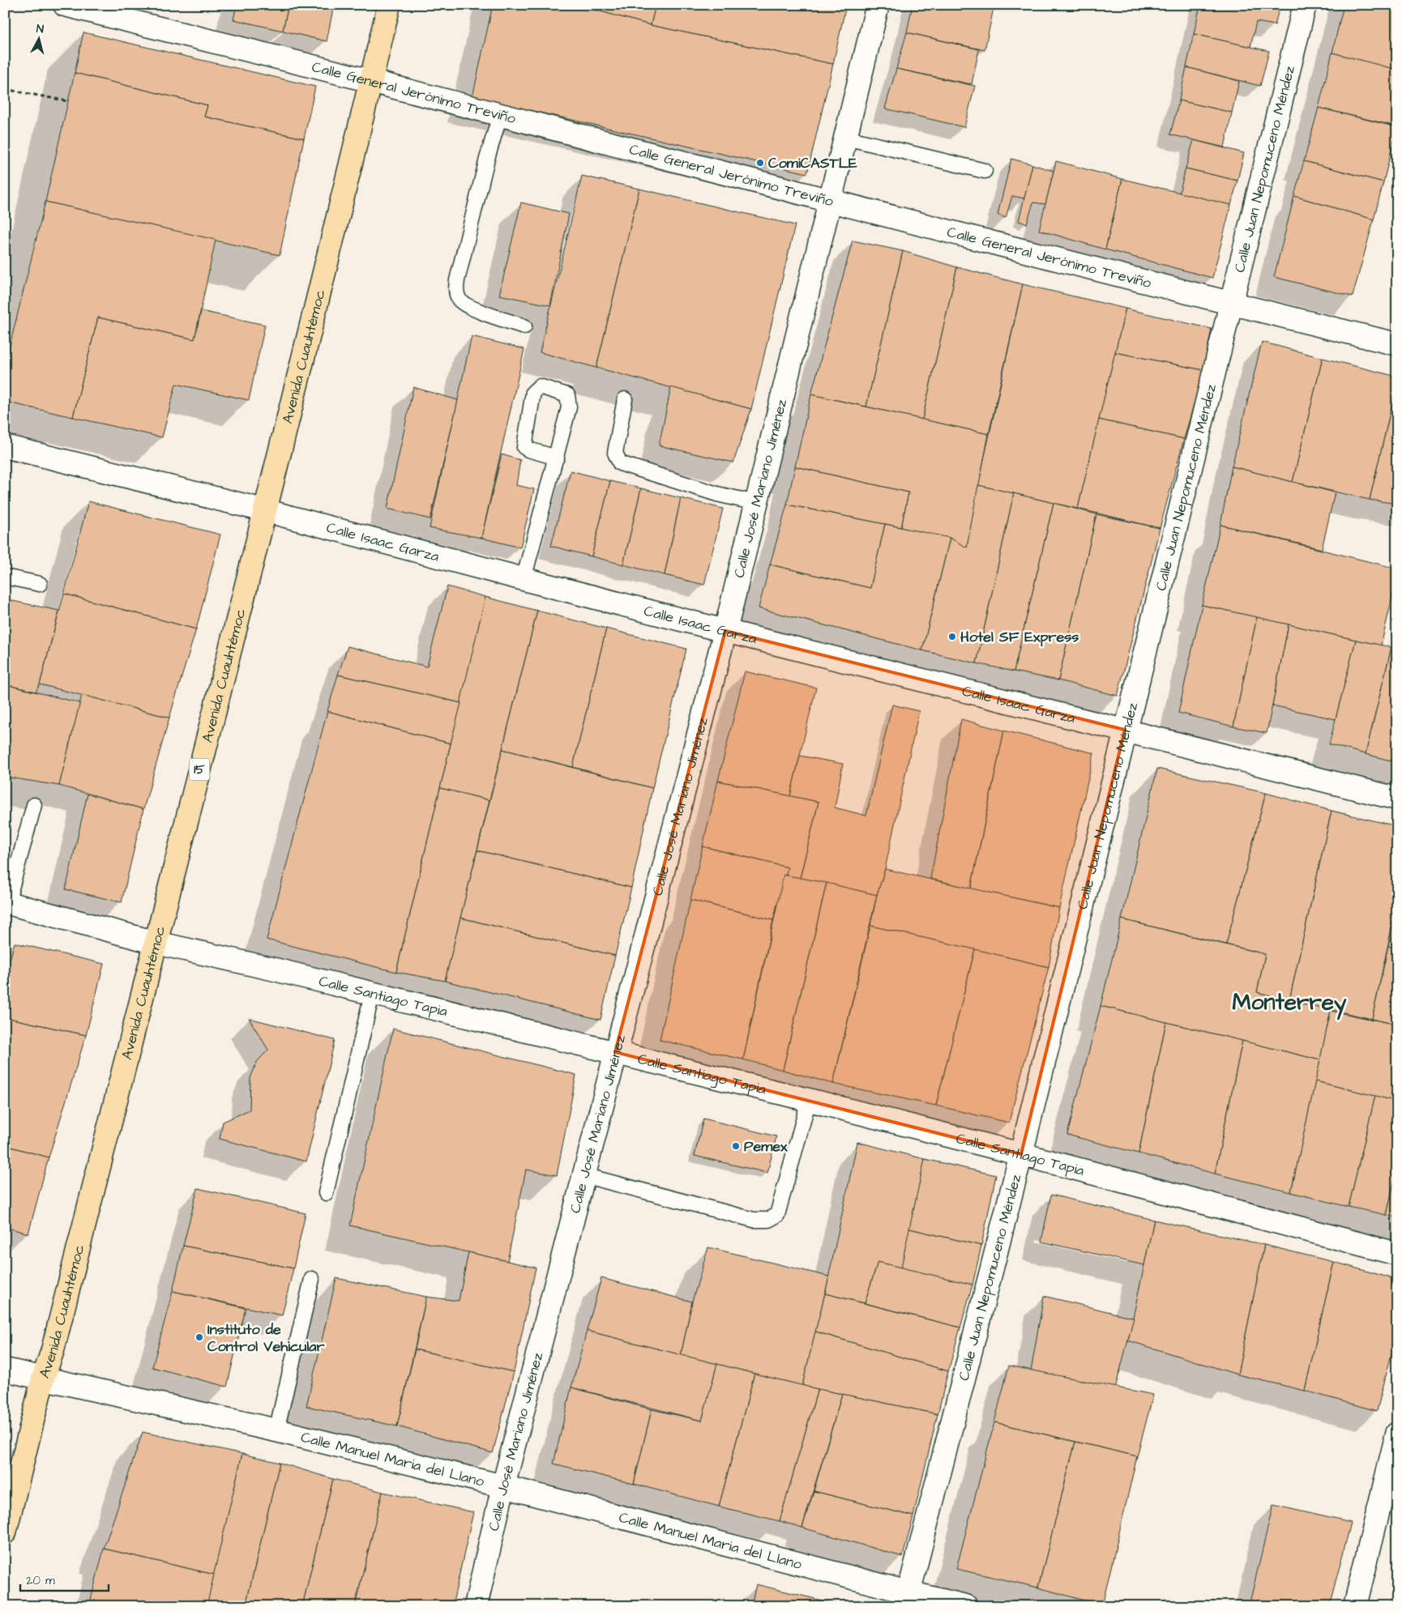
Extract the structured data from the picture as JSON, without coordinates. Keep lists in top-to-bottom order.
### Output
{
  "streets": {
    "highway": ["Avenida Cuauhtémoc", "15"],
    "street": [
      "Calle General Jerónimo Treviño",
      "Calle Juan Nepomuceno Méndez",
      "Calle José Mariano Jiménez",
      "Calle Isaac Garza",
      "Calle Santiago Tapia",
      "Calle Manuel Maria del Llano"
    ]
  },
  "crossings": [
    ["Calle General Jerónimo Treviño", "Calle Juan Nepomuceno Méndez"],
    ["Calle General Jerónimo Treviño", "Avenida Cuauhtémoc"],
    ["Calle General Jerónimo Treviño", "Calle José Mariano Jiménez"],
    ["Calle Juan Nepomuceno Méndez", "Calle Isaac Garza"],
    ["Calle Juan Nepomuceno Méndez", "Calle Santiago Tapia"],
    ["Calle Juan Nepomuceno Méndez", "Calle Manuel Maria del Llano"],
    ["Avenida Cuauhtémoc", "Calle Isaac Garza"],
    ["Avenida Cuauhtémoc", "Calle Santiago Tapia"],
    ["Avenida Cuauhtémoc", "Calle Manuel Maria del Llano"],
    ["Calle José Mariano Jiménez", "Calle Isaac Garza"],
    ["Calle José Mariano Jiménez", "Calle Santiago Tapia"],
    ["Calle José Mariano Jiménez", "Calle Manuel Maria del Llano"]
  ],
  "districts": ["Monterrey"],
  "places": [
    "ComiCASTLE",
    "Hotel SF Express",
    "Pemex",
    "Instituto de Control Vehicular"
  ],
  "scale_bar": "20 m",
  "north": "top"
}
